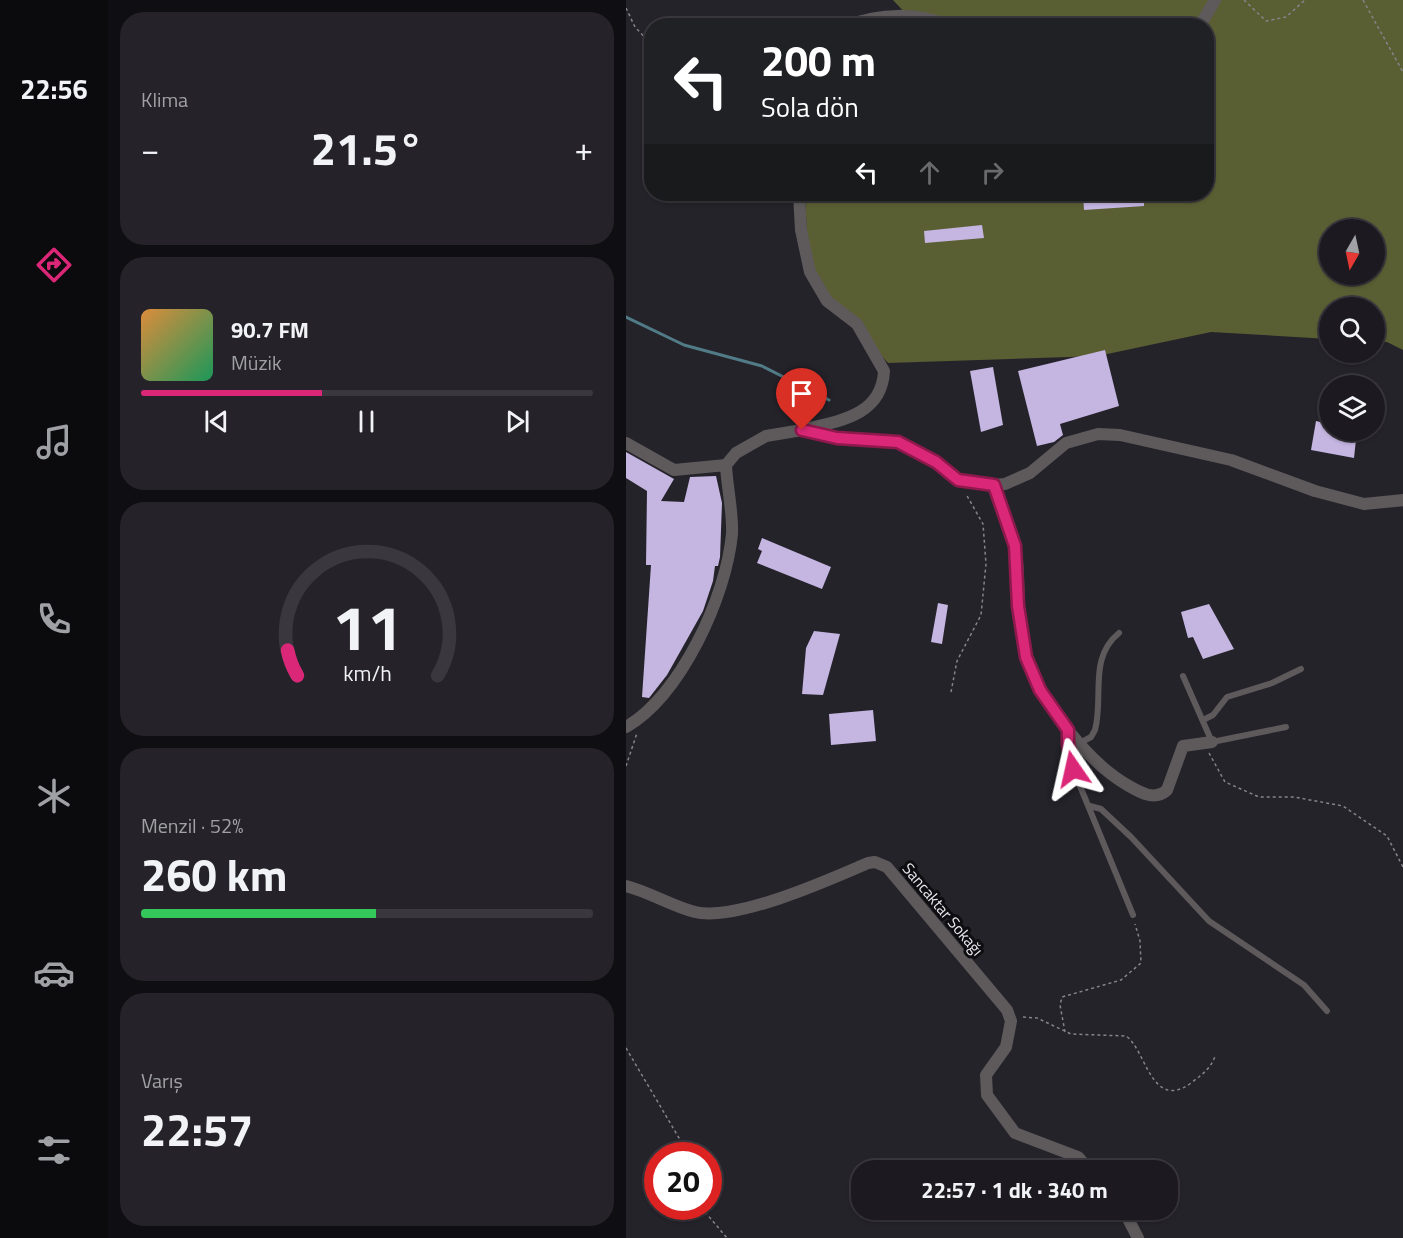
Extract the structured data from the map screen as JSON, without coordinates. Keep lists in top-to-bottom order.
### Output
{
  "streets": {
    "street": ["Sancaktar Sokağı"]
  },
  "north": "bottom",
  "page": {
    "tabs": "22:56",
    "tile": [
      "Klima",
      ["Menzil · 52%", "260 km"],
      ["Varış", "22:57"]
    ],
    "turn": ["200 m", "Sola dön"],
    "heat": ["−", "21.5°", "+"],
    "song": ["90.7 FM", "Müzik"],
    "limit": "20",
    "trip": "22:57 · 1 dk · 340 m",
    "gauge": ["11", "km/h"]
  }
}
